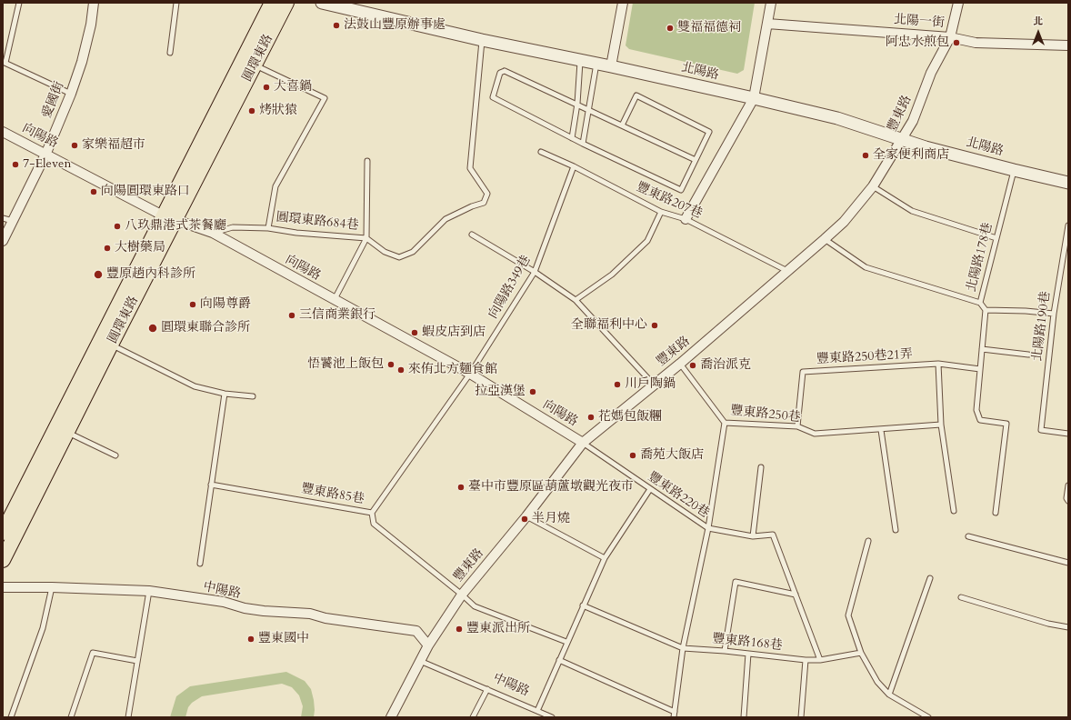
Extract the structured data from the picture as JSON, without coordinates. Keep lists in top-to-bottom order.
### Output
{
  "streets": {
    "main road": ["圓環東路"],
    "street": [
      "北陽一街",
      "北陽路",
      "愛國街",
      "豐東路",
      "向陽路",
      "中陽路"
    ],
    "lane": [
      "豐東路207巷",
      "圓環東路684巷",
      "北陽路178巷",
      "向陽路349巷",
      "北陽路190巷",
      "豐東路250巷21弄",
      "豐東路250巷",
      "豐東路85巷",
      "豐東路220巷",
      "豐東路168巷"
    ]
  },
  "crossings": [
    ["北陽一街", "豐東路"],
    ["圓環東路", "向陽路"],
    ["北陽路", "豐東路"],
    ["北陽路", "圓環東路684巷"],
    ["北陽路", "北陽路178巷"],
    ["愛國街", "向陽路"],
    ["豐東路", "向陽路"],
    ["豐東路", "豐東路207巷"],
    ["豐東路", "豐東路250巷"],
    ["豐東路", "豐東路85巷"],
    ["豐東路", "豐東路220巷"],
    ["豐東路", "中陽路"],
    ["向陽路", "圓環東路684巷"],
    ["向陽路", "向陽路349巷"],
    ["向陽路", "豐東路220巷"],
    ["豐東路207巷", "向陽路349巷"],
    ["向陽路349巷", "豐東路85巷"],
    ["豐東路250巷21弄", "豐東路250巷"]
  ],
  "places": [
    "法鼓山豐原辦事處",
    "雙福福德祠",
    "阿忠水煎包",
    "大喜鍋",
    "烤狀猿",
    "家樂福超市",
    "全家便利商店",
    "7-Eleven",
    "向陽圓環東路口",
    "八玖鼎港式茶餐廳",
    "大樹藥局",
    "豐原趙內科診所",
    "向陽尊爵",
    "三信商業銀行",
    "全聯福利中心",
    "圓環東聯合診所",
    "蝦皮店到店",
    "悟饕池上飯包",
    "喬治派克",
    "來侑北方麵食館",
    "川戶陶鍋",
    "拉亞漢堡",
    "花媽包飯糰",
    "喬苑大飯店",
    "臺中市豐原區葫蘆墩觀光夜市",
    "半月燒",
    "豐東派出所",
    "豐東國中"
  ],
  "north": "top"
}
